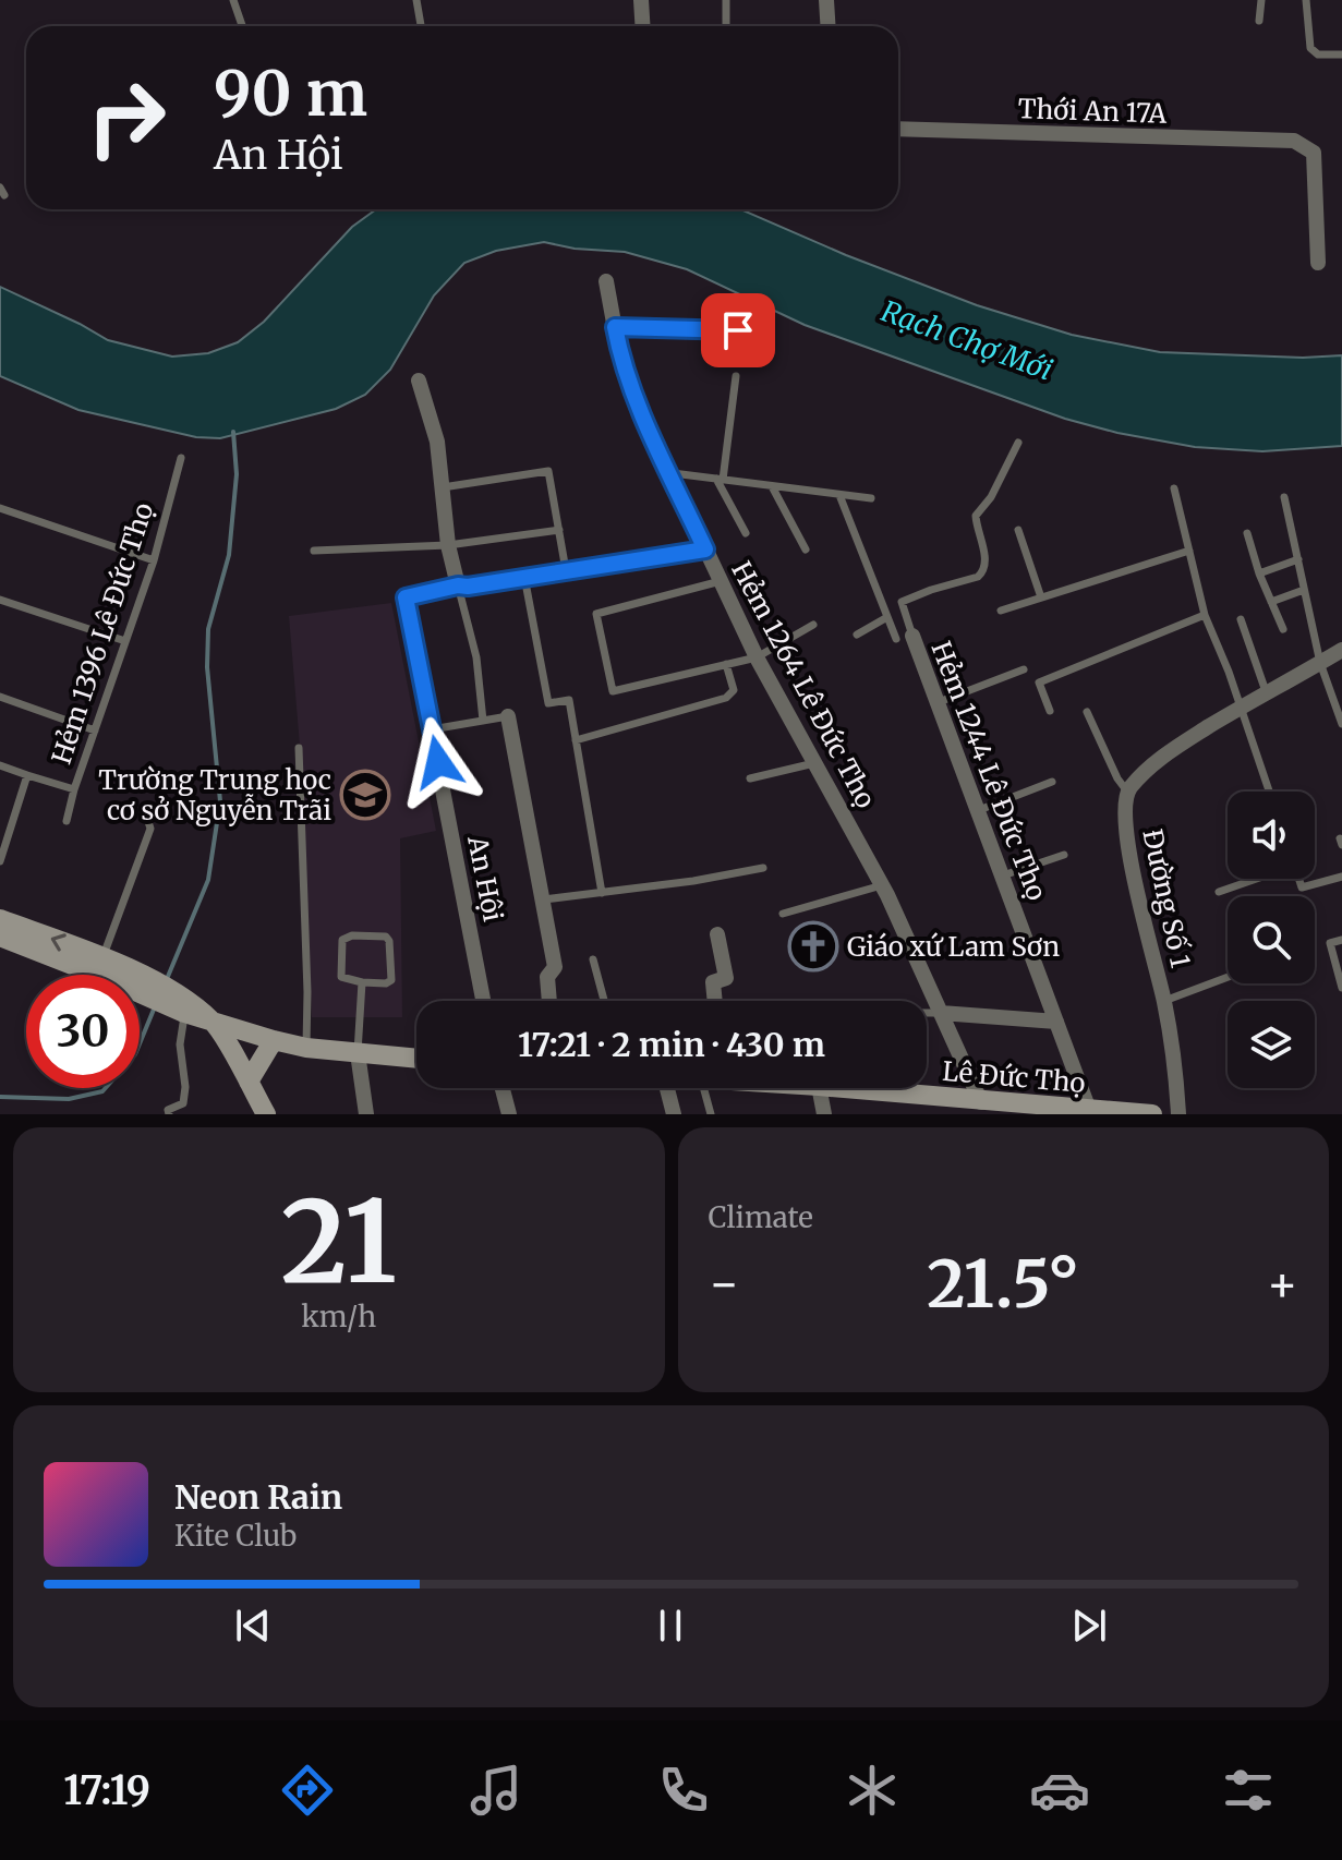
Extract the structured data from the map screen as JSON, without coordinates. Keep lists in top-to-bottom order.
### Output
{
  "streets": {
    "main road": ["Lê Đức Thọ"],
    "street": [
      "Thới An 17A",
      "Hẻm 1264 Lê Đức Thọ",
      "Hẻm 1244 Lê Đức Thọ",
      "An Hội",
      "Đường Số 1"
    ],
    "lane": ["Hẻm 1396 Lê Đức Thọ"]
  },
  "crossings": [
    ["Hẻm 1264 Lê Đức Thọ", "Lê Đức Thọ"],
    ["Hẻm 1244 Lê Đức Thọ", "Lê Đức Thọ"]
  ],
  "water": ["Rạch Chợ Mới"],
  "places": {
    "school or university": ["Trường Trung học cơ sở Nguyễn Trãi"],
    "church": ["Giáo xứ Lam Sơn"]
  },
  "page": {
    "turn": ["90 m", "An Hội"],
    "limit": "30",
    "trip": "17:21 · 2 min · 430 m",
    "tile": [
      ["21", "km/h"],
      "Climate"
    ],
    "heat": ["−", "21.5°", "+"],
    "song": ["Neon Rain", "Kite Club"],
    "tabs": "17:19"
  }
}
